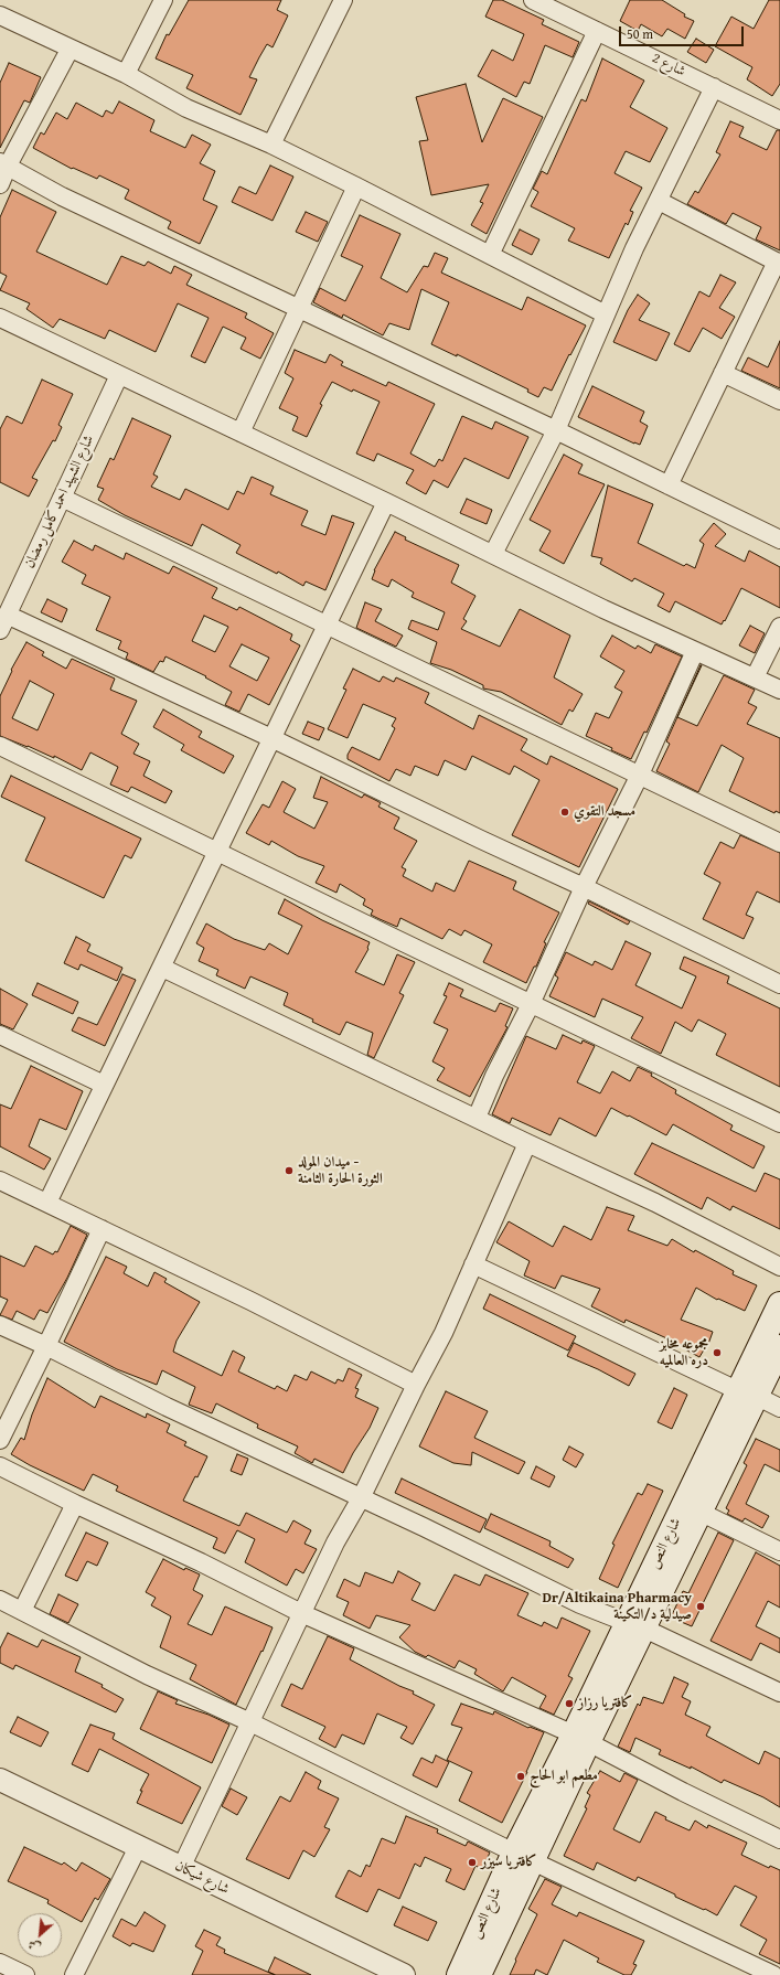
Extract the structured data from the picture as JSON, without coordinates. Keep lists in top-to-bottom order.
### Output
{
  "streets": {
    "main road": ["شارع النص"],
    "street": ["شارع 2", "شارع الشهيد احمد كامل رمضان", "شارع شيكان"]
  },
  "places": [
    "مسجد التقوي",
    "ميدان المولد - الثورة الحارة الثامنة",
    "مجموعه مخابز دره العالميه",
    "Dr/Altikaina Pharmacy صيدلية د/التكينة",
    "كافتريا رزاز",
    "مطعم ابو الحاج",
    "كافتريا سيزر"
  ],
  "scale_bar": "50 m",
  "north": "bottom left"
}
